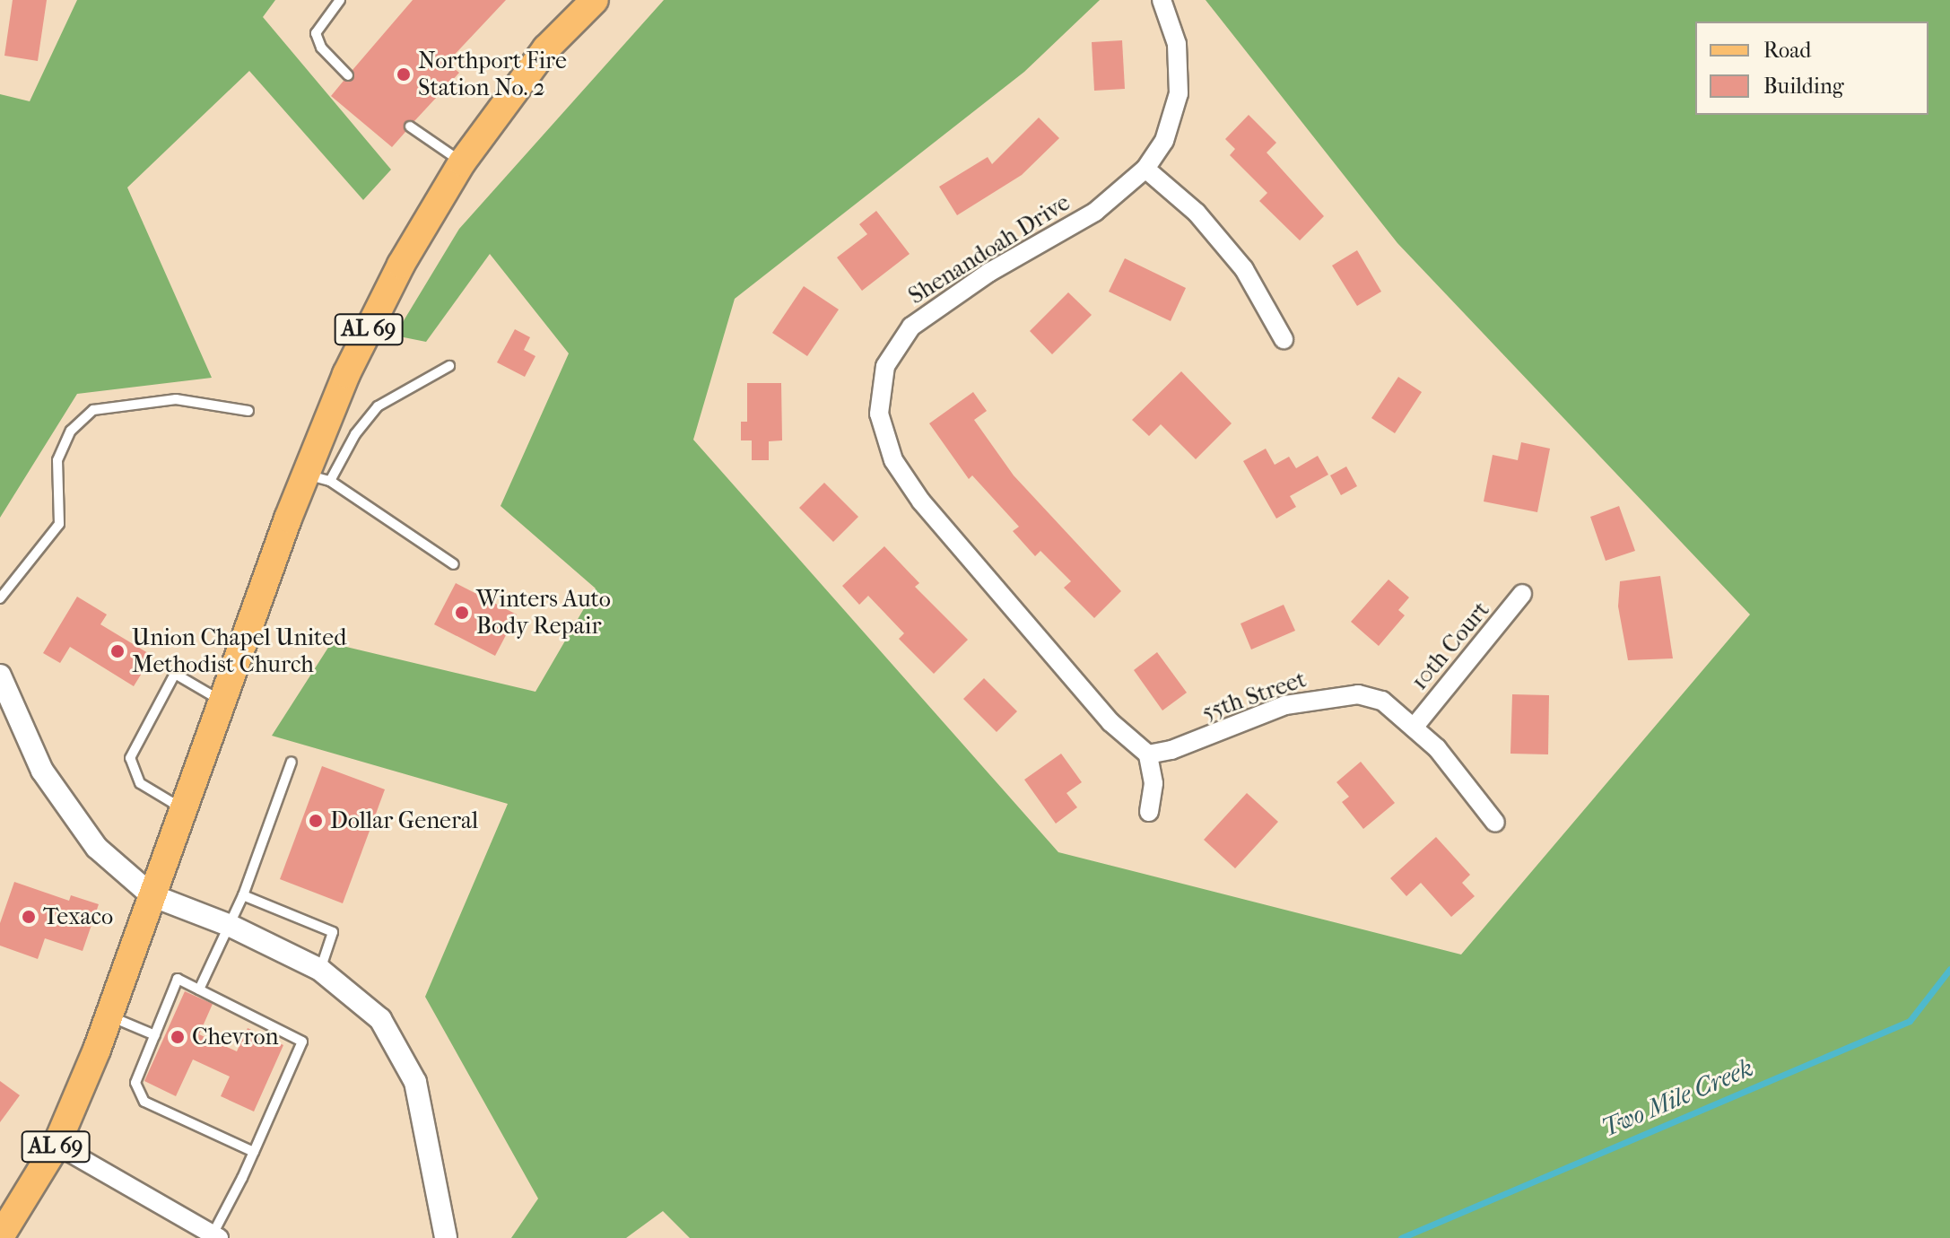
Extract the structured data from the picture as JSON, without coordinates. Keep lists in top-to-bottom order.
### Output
{
  "streets": {
    "main road": ["AL 69"],
    "street": ["Shenandoah Drive", "10th Court", "55th Street"]
  },
  "crossings": [
    ["Shenandoah Drive", "55th Street"],
    ["10th Court", "55th Street"]
  ],
  "water": ["Two Mile Creek"],
  "places": [
    "Northport Fire Station No. 2",
    "Winters Auto Body Repair",
    "Union Chapel United Methodist Church",
    "Dollar General",
    "Texaco",
    "Chevron"
  ],
  "legend": ["Road", "Building"]
}
